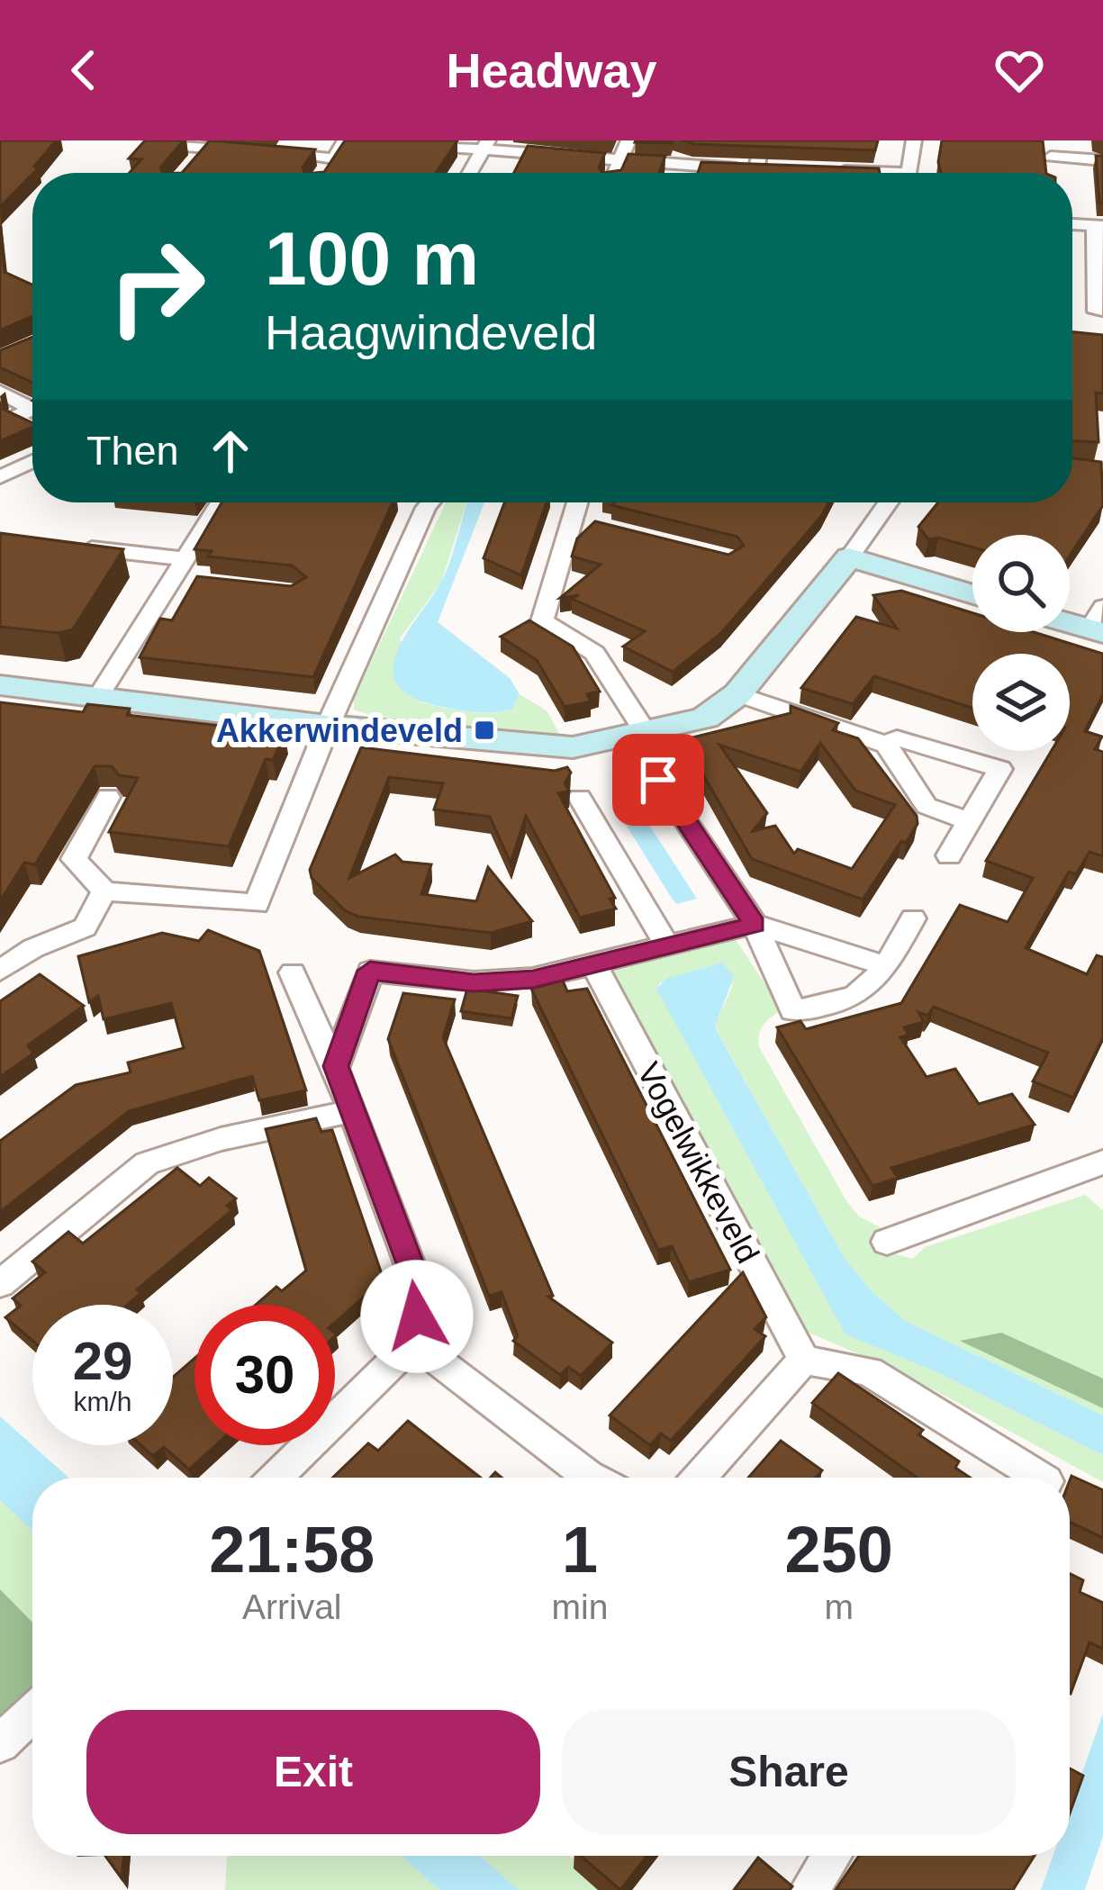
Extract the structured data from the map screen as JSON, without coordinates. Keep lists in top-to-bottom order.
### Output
{
  "streets": {
    "street": ["Vogelwikkeveld"]
  },
  "places": {
    "transit": ["Akkerwindeveld"]
  },
  "page": {
    "header": "Headway",
    "turn": ["100 m", "Haagwindeveld"],
    "then": "Then",
    "speed": "29 km/h",
    "limit": "30",
    "eta": [
      "21:58",
      "Arrival",
      "1",
      "min",
      "250",
      "m"
    ],
    "buttons": ["Exit", "Share"]
  }
}
